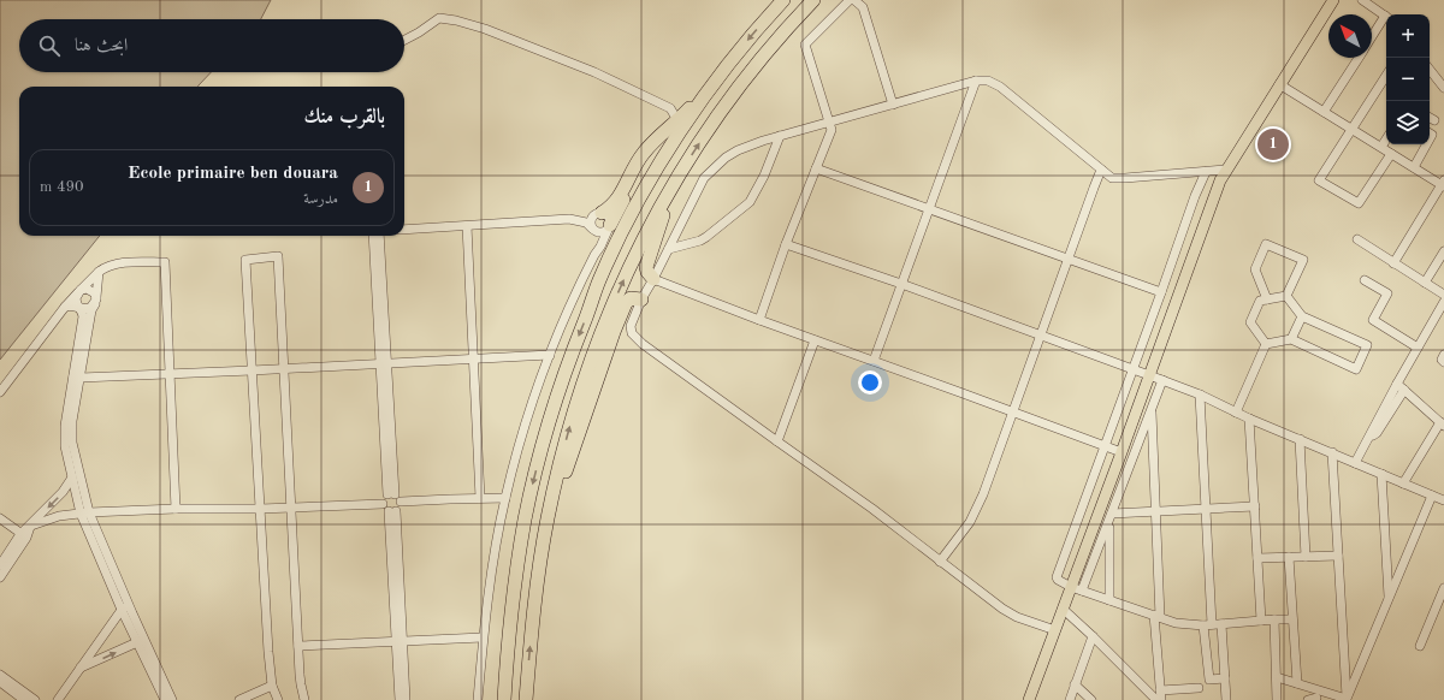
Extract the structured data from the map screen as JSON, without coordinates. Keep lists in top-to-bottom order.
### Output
{
  "north": "top left",
  "page": {
    "map_buttons": ["+", "−"],
    "search": "ابحث هنا",
    "heading": "بالقرب منك",
    "pins": "1",
    "list": [
      {
        "mark": "1",
        "name": "Ecole primaire ben douara",
        "note": "مدرسة",
        "value": "490 m"
      }
    ]
  }
}
